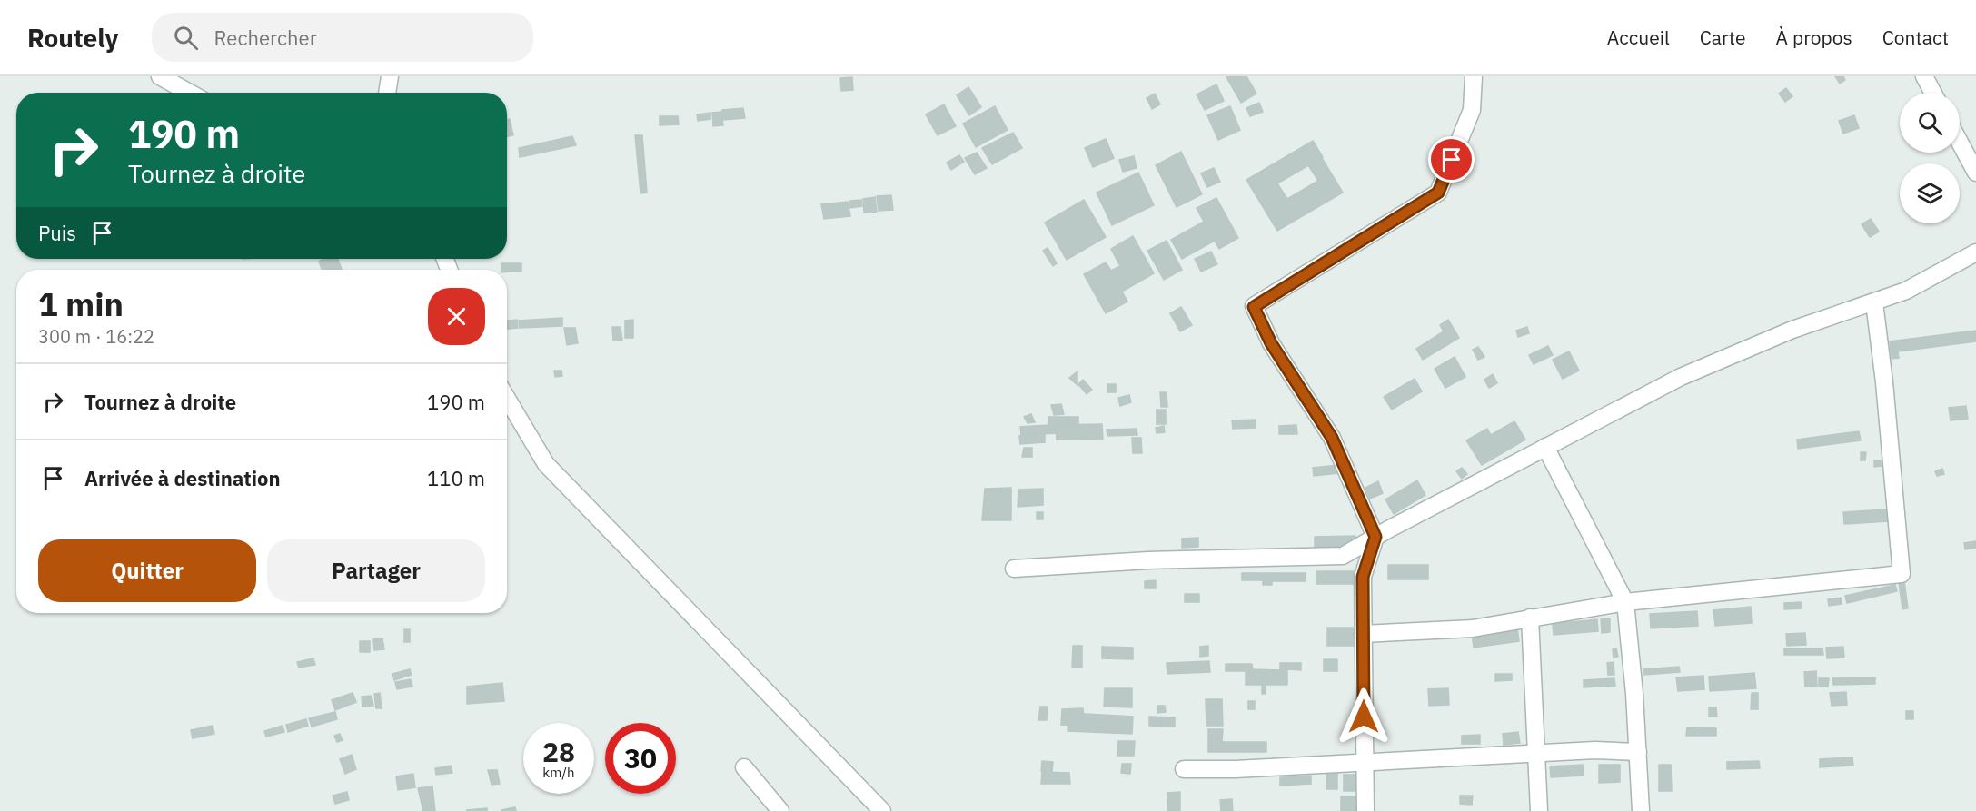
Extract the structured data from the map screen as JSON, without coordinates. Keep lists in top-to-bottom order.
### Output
{
  "page": {
    "header": "Routely",
    "search": "Rechercher",
    "nav": [
      "Accueil",
      "Carte",
      "À propos",
      "Contact"
    ],
    "turn": ["190 m", "Tournez à droite"],
    "then": "Puis",
    "heading": ["1 min", "300 m · 16:22"],
    "list": [
      {
        "name": "Tournez à droite",
        "value": "190 m"
      },
      {
        "name": "Arrivée à destination",
        "value": "110 m"
      }
    ],
    "buttons": ["Quitter", "Partager"],
    "speed": "28 km/h",
    "limit": "30"
  }
}
